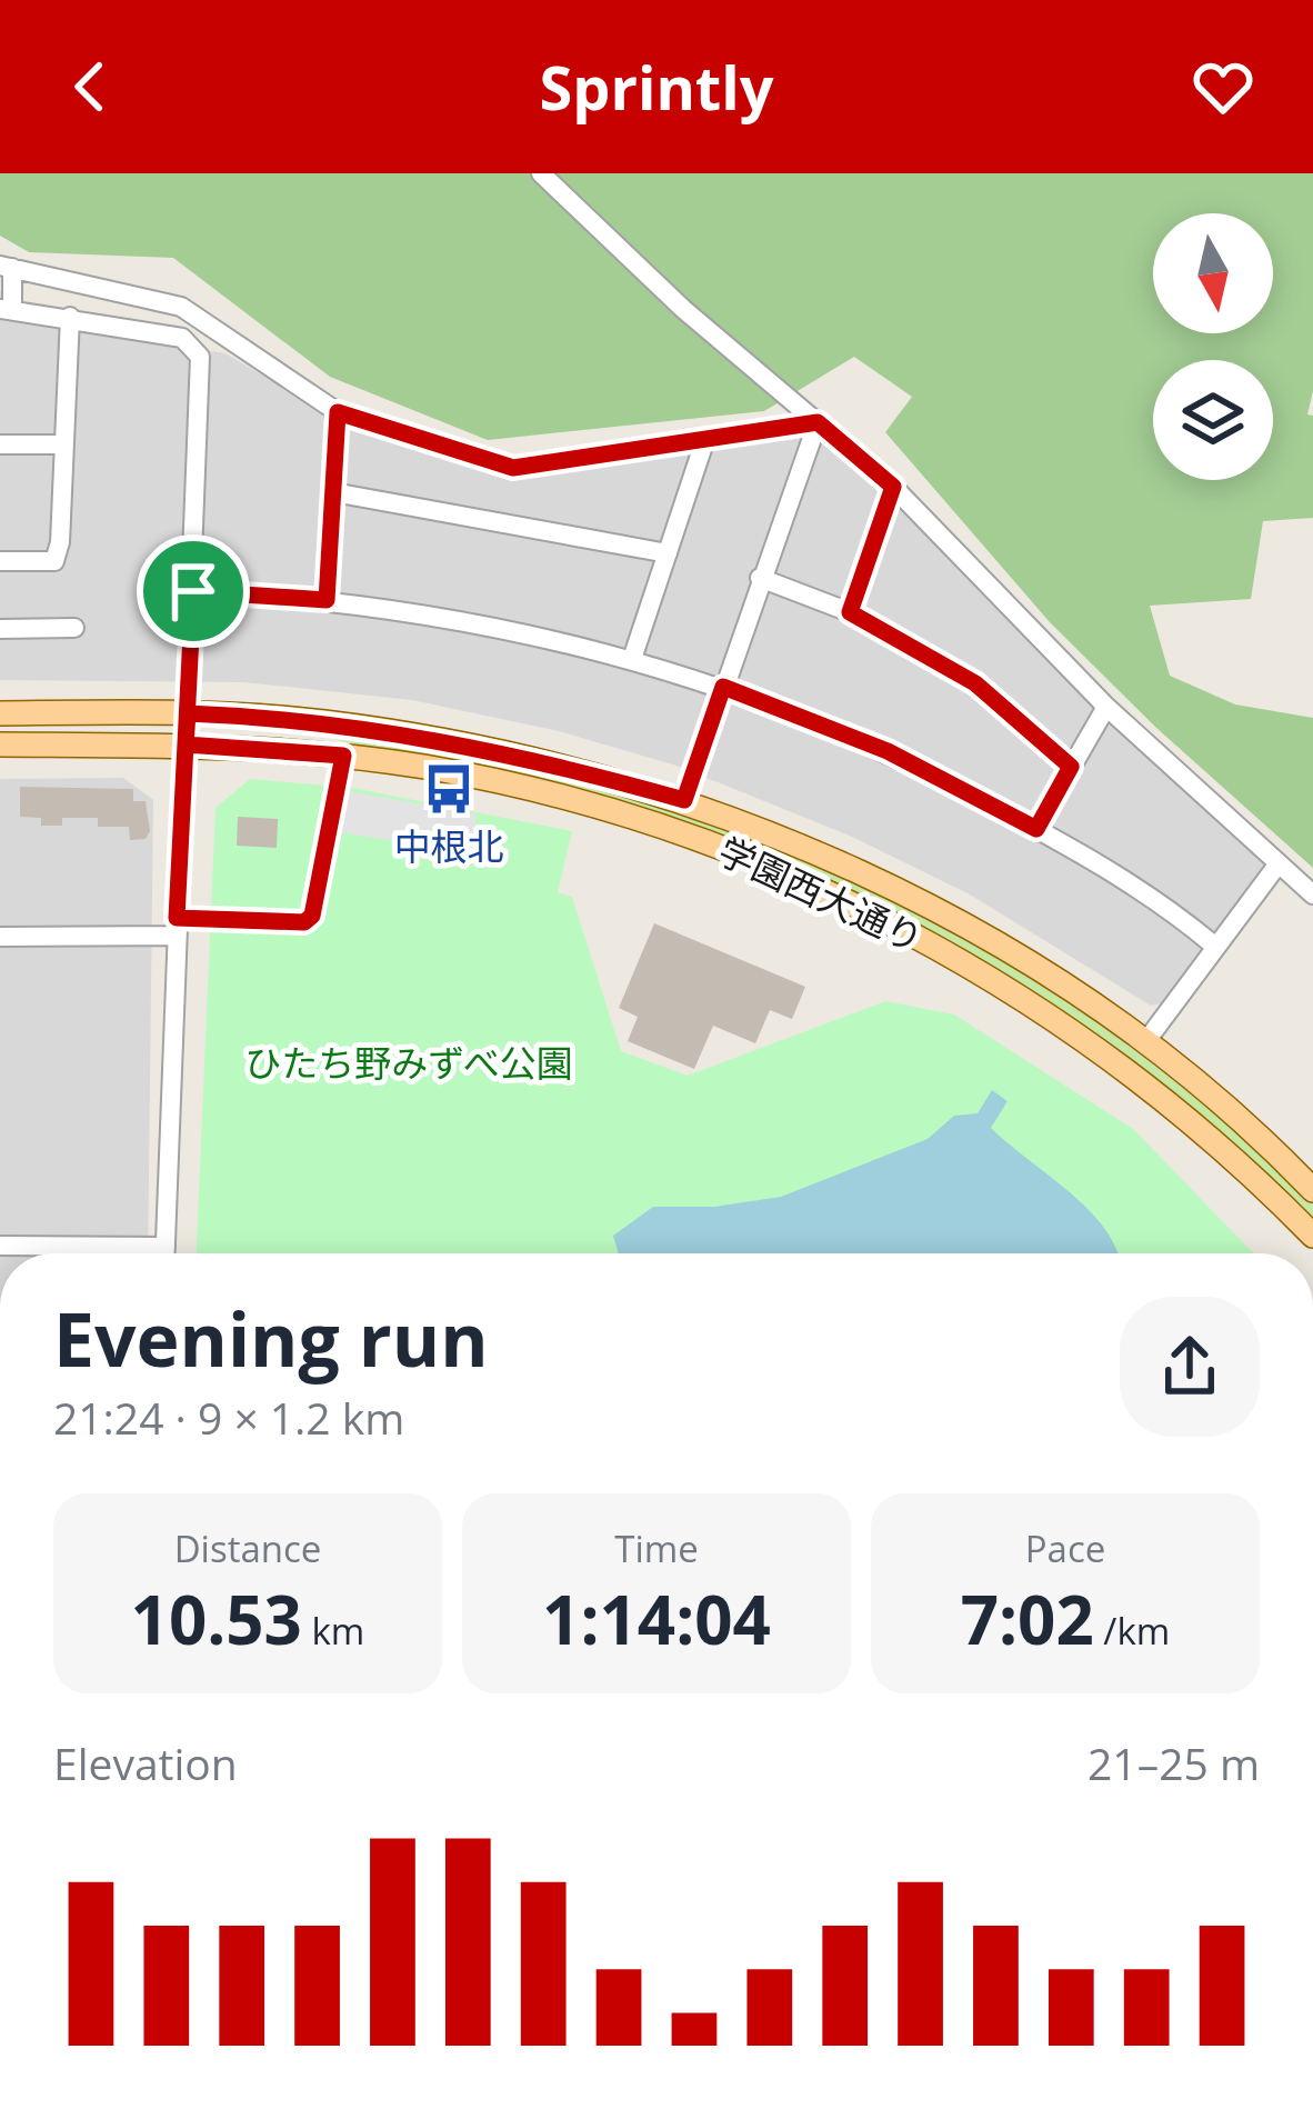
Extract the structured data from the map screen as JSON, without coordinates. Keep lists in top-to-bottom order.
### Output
{
  "streets": {
    "main road": ["学園西大通り"]
  },
  "parks": ["ひたち野みずべ公園"],
  "places": {
    "bus stop": ["中根北"]
  },
  "north": "bottom",
  "page": {
    "header": "Sprintly",
    "heading": ["Evening run", "21:24 · 9 × 1.2 km"],
    "stats": [
      ["Distance", "10.53 km"],
      ["Time", "1:14:04"],
      ["Pace", "7:02 /km"]
    ],
    "chart": ["Elevation", "21–25 m"]
  }
}
